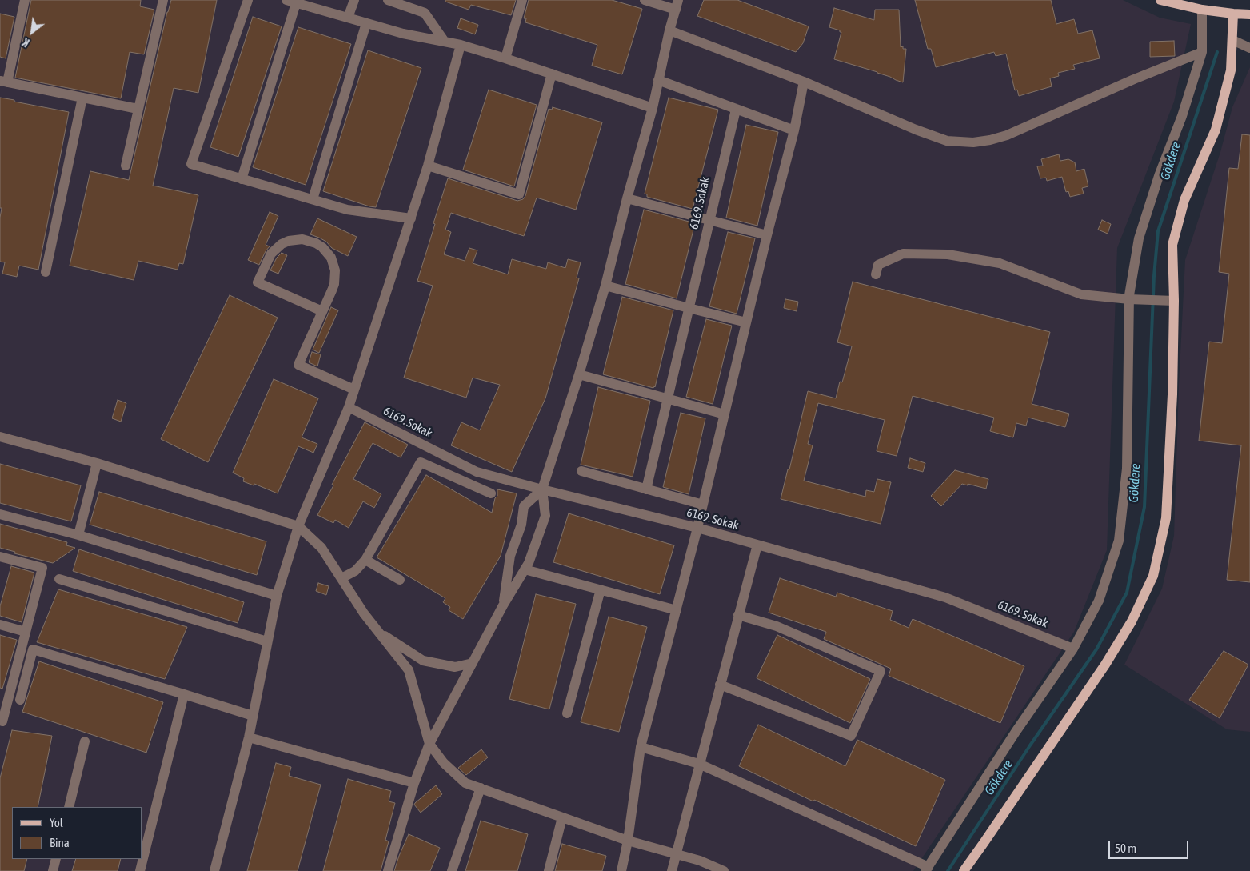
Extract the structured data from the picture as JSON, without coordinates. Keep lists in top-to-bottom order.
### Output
{
  "streets": {
    "street": ["6169. Sokak"]
  },
  "water": ["Gökdere"],
  "legend": ["Yol", "Bina"],
  "scale_bar": "50 m",
  "north": "bottom left"
}
